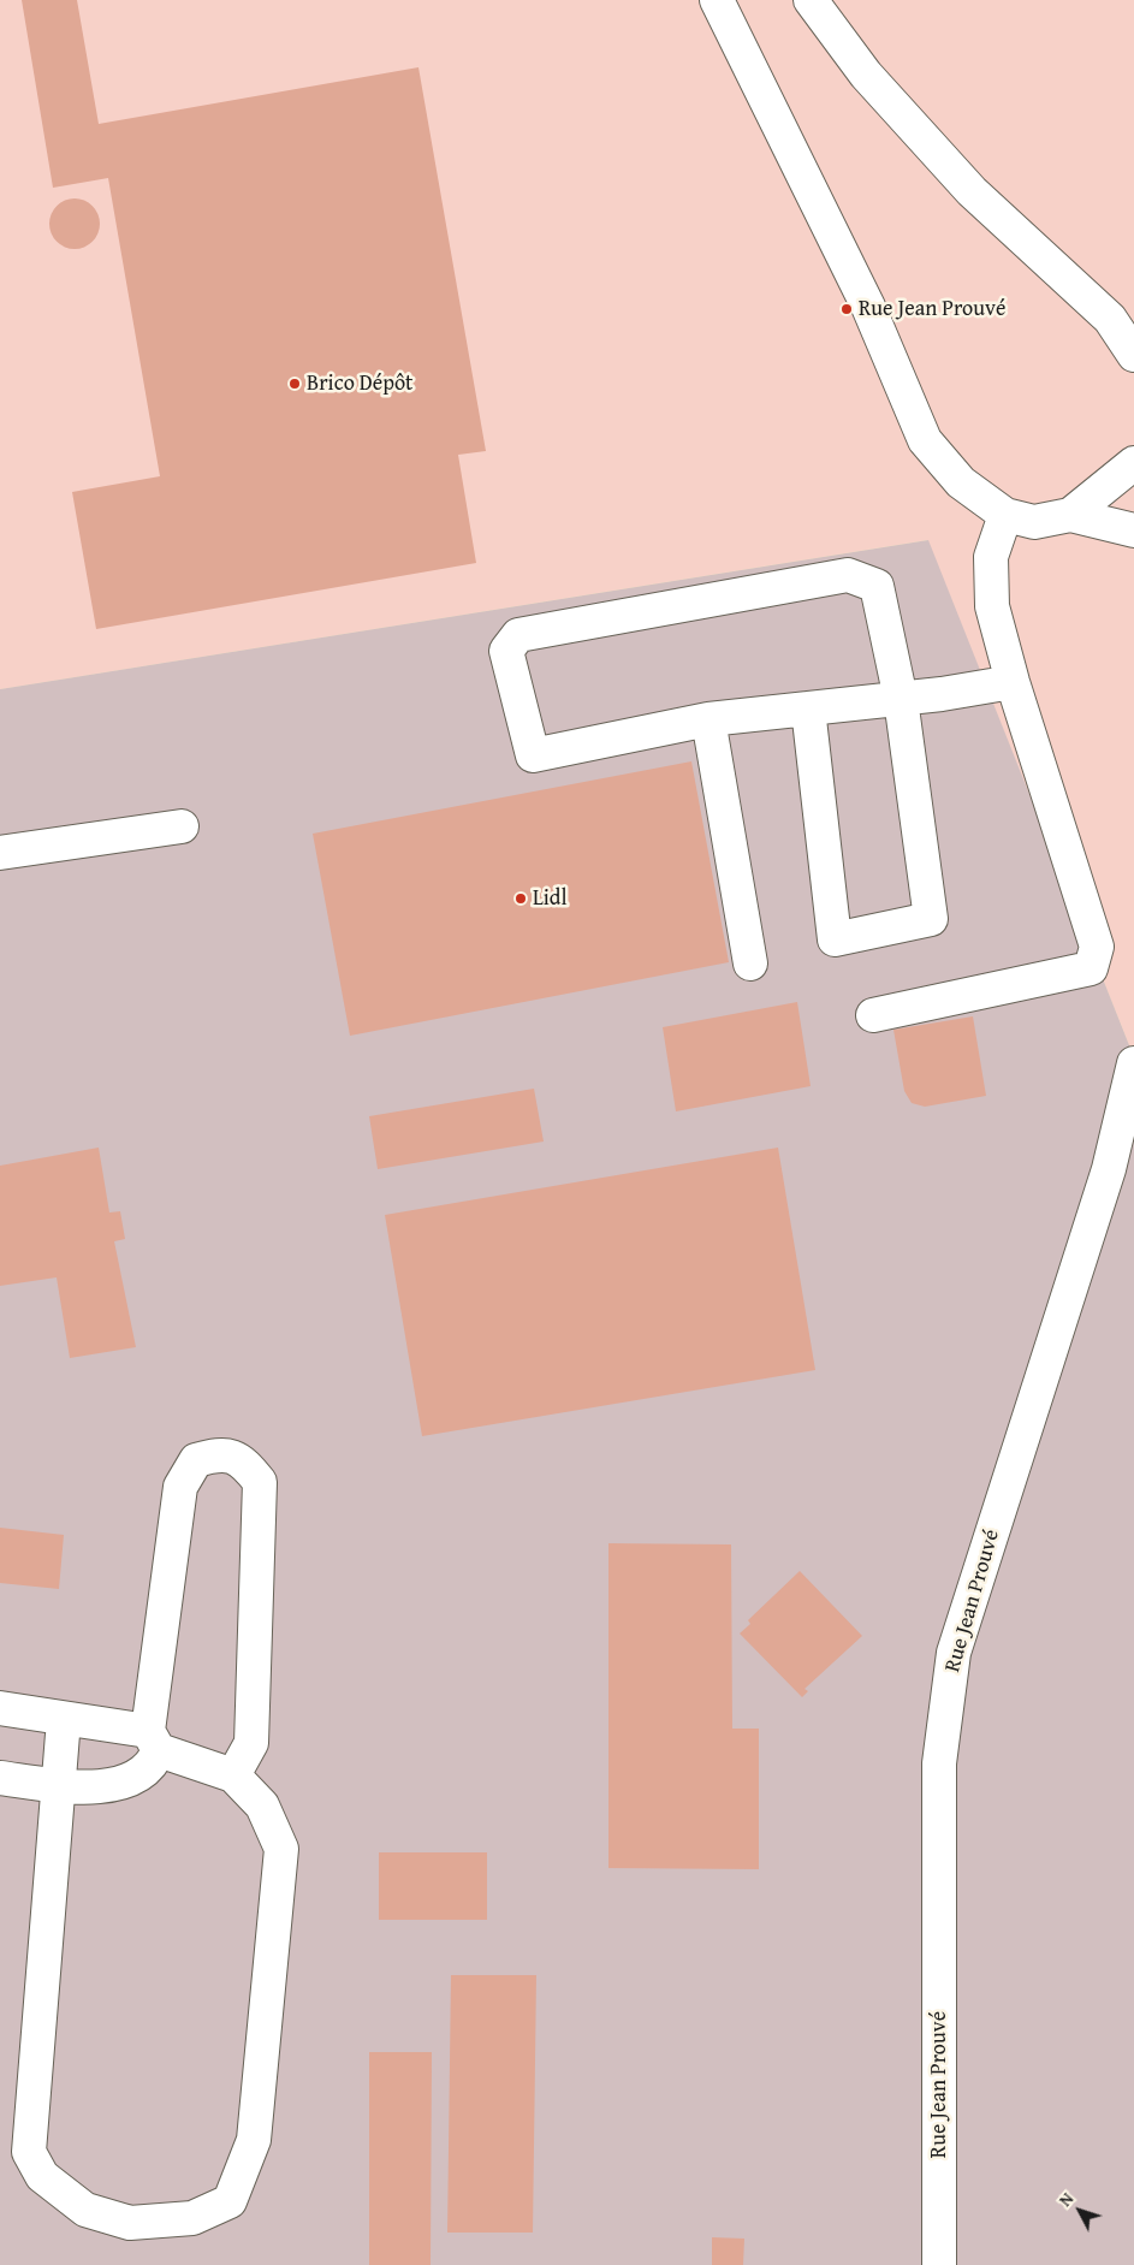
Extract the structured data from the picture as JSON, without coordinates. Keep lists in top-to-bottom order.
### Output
{
  "streets": {
    "street": ["Rue Jean Prouvé"]
  },
  "places": ["Rue Jean Prouvé", "Brico Dépôt", "Lidl"],
  "north": "top left"
}
